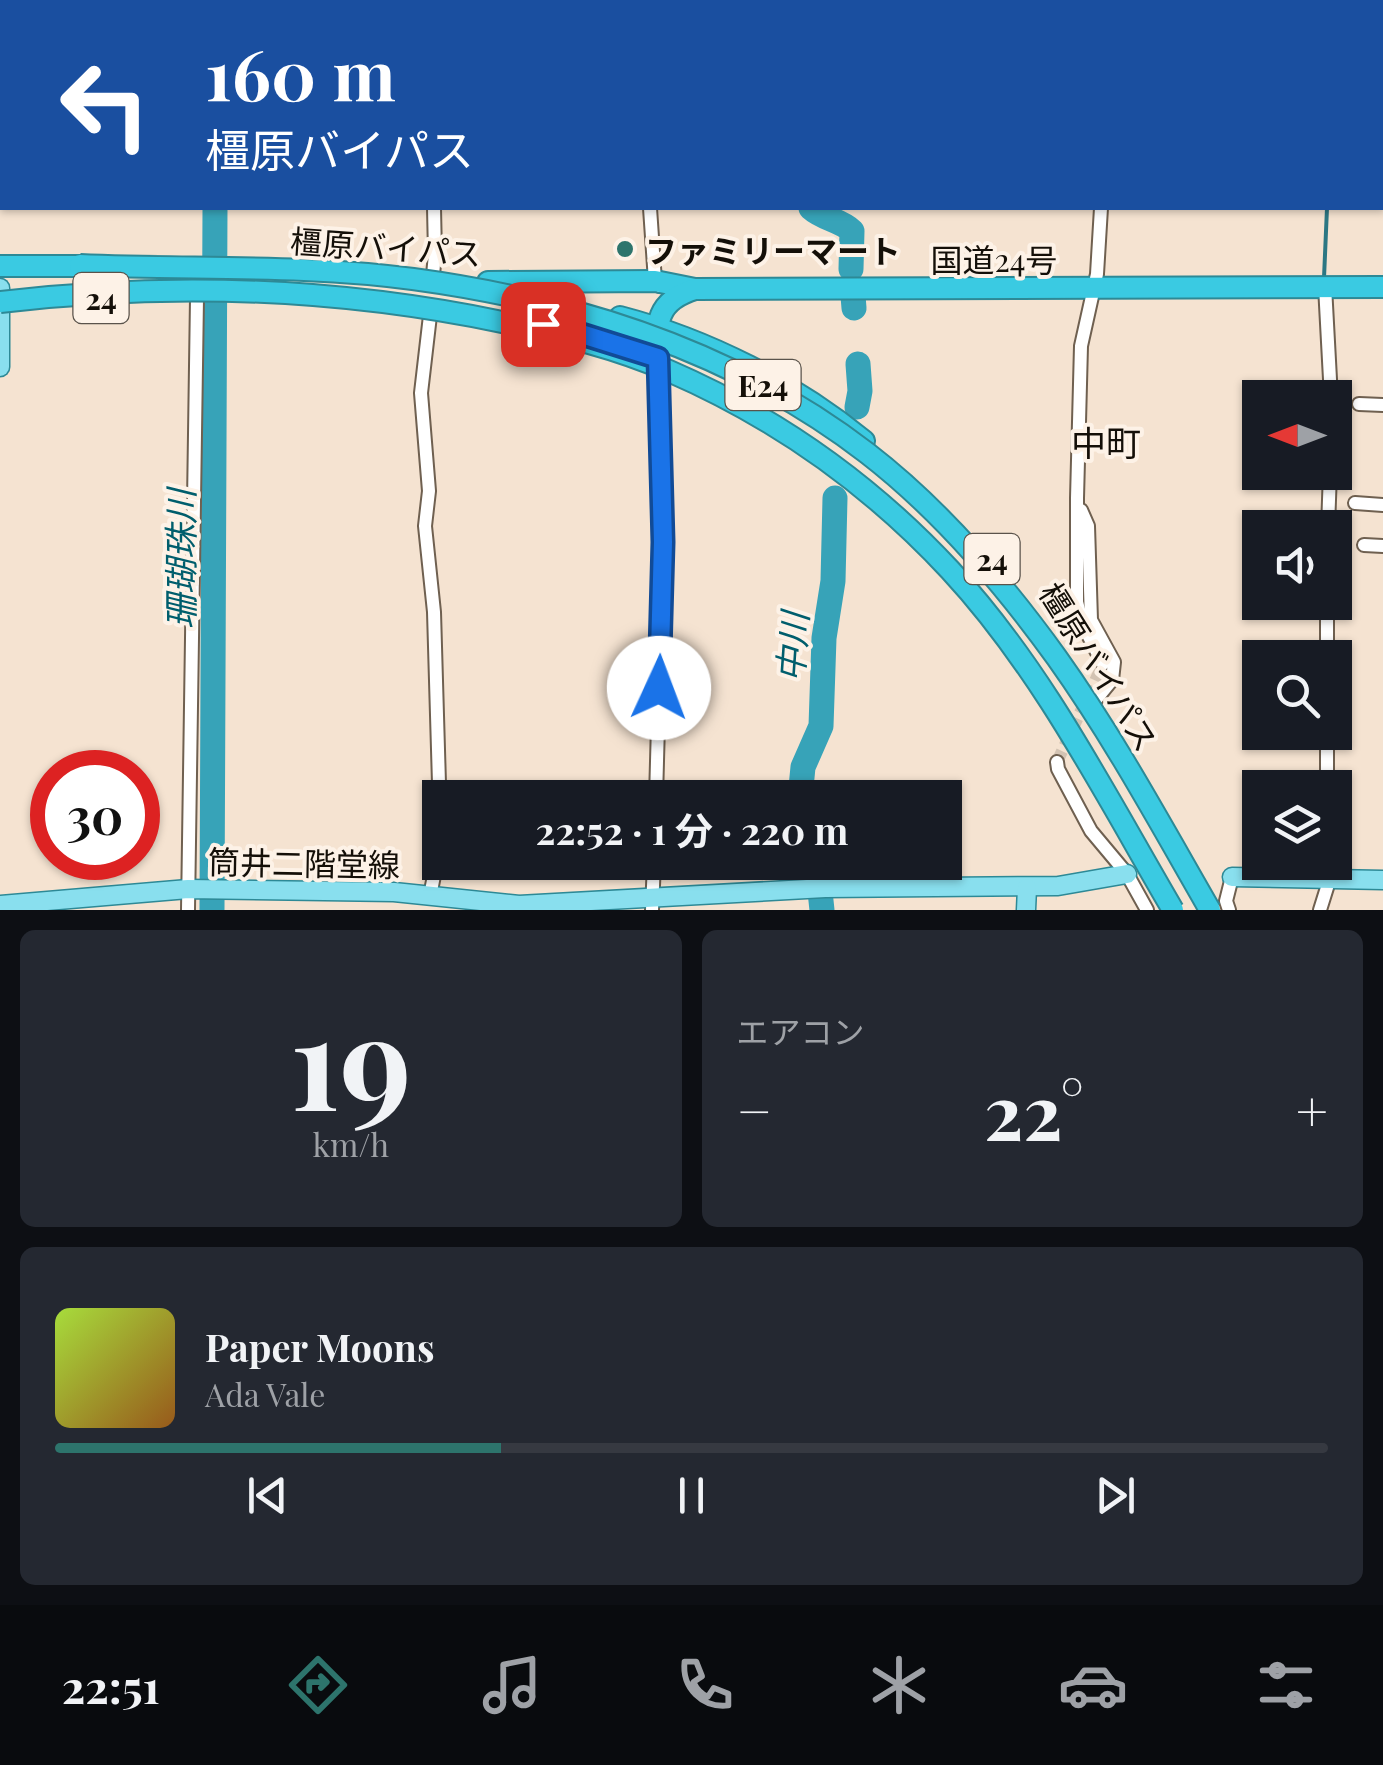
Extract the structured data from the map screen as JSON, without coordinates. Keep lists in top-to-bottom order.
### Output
{
  "streets": {
    "highway": [
      "橿原バイパス",
      "国道24号",
      "24",
      "E24"
    ],
    "main road": ["筒井二階堂線"]
  },
  "crossings": [
    ["橿原バイパス", "24"],
    ["橿原バイパス", "E24"],
    ["国道24号", "24"],
    ["24", "E24"]
  ],
  "districts": ["中町"],
  "water": ["珊瑚珠川", "中川"],
  "places": ["ファミリーマート"],
  "north": "left",
  "page": {
    "turn": ["160 m", "橿原バイパス"],
    "limit": "30",
    "trip": "22:52 · 1 分 · 220 m",
    "tile": [
      ["19", "km/h"],
      "エアコン"
    ],
    "heat": ["−", "22°", "+"],
    "song": ["Paper Moons", "Ada Vale"],
    "tabs": "22:51"
  }
}
